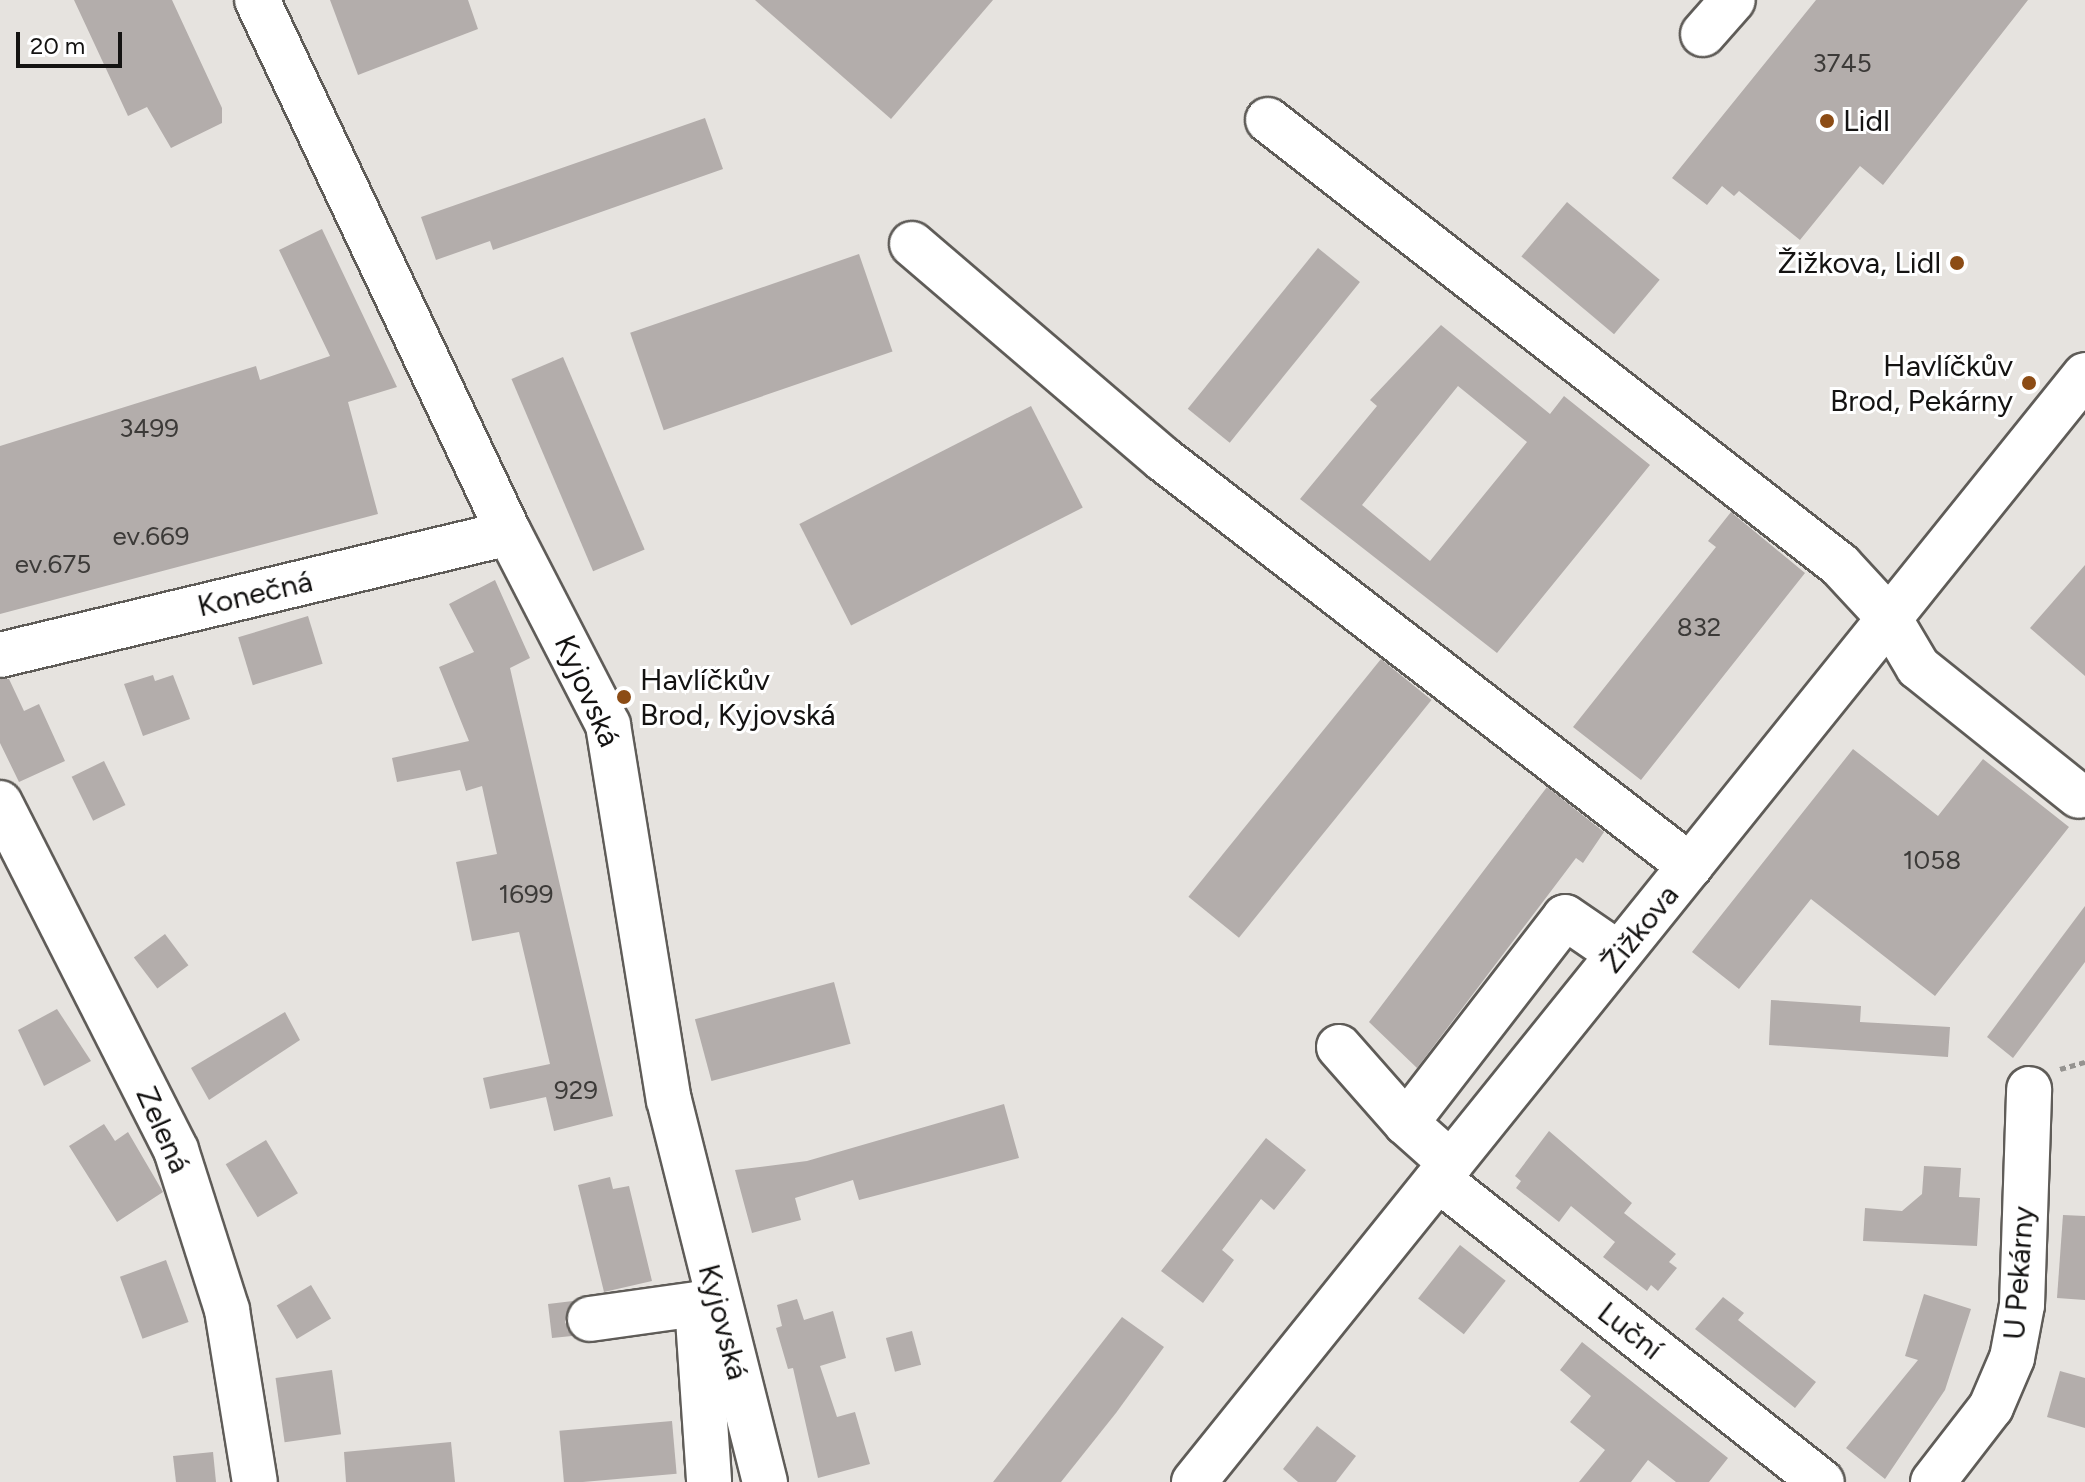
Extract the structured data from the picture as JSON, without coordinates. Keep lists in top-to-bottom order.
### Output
{
  "streets": {
    "street": [
      "Konečná",
      "Kyjovská",
      "Žižkova",
      "Zelená",
      "U Pekárny",
      "Luční"
    ]
  },
  "crossings": [
    ["Konečná", "Kyjovská"],
    ["Žižkova", "Luční"]
  ],
  "places": [
    "Lidl",
    "Žižkova, Lidl",
    "Havlíčkův Brod, Pekárny",
    "Havlíčkův Brod, Kyjovská"
  ],
  "house_numbers": [
    "3745",
    "3499",
    "ev.669",
    "ev.675",
    "832",
    "1058",
    "1699",
    "929"
  ],
  "scale_bar": "20 m"
}
